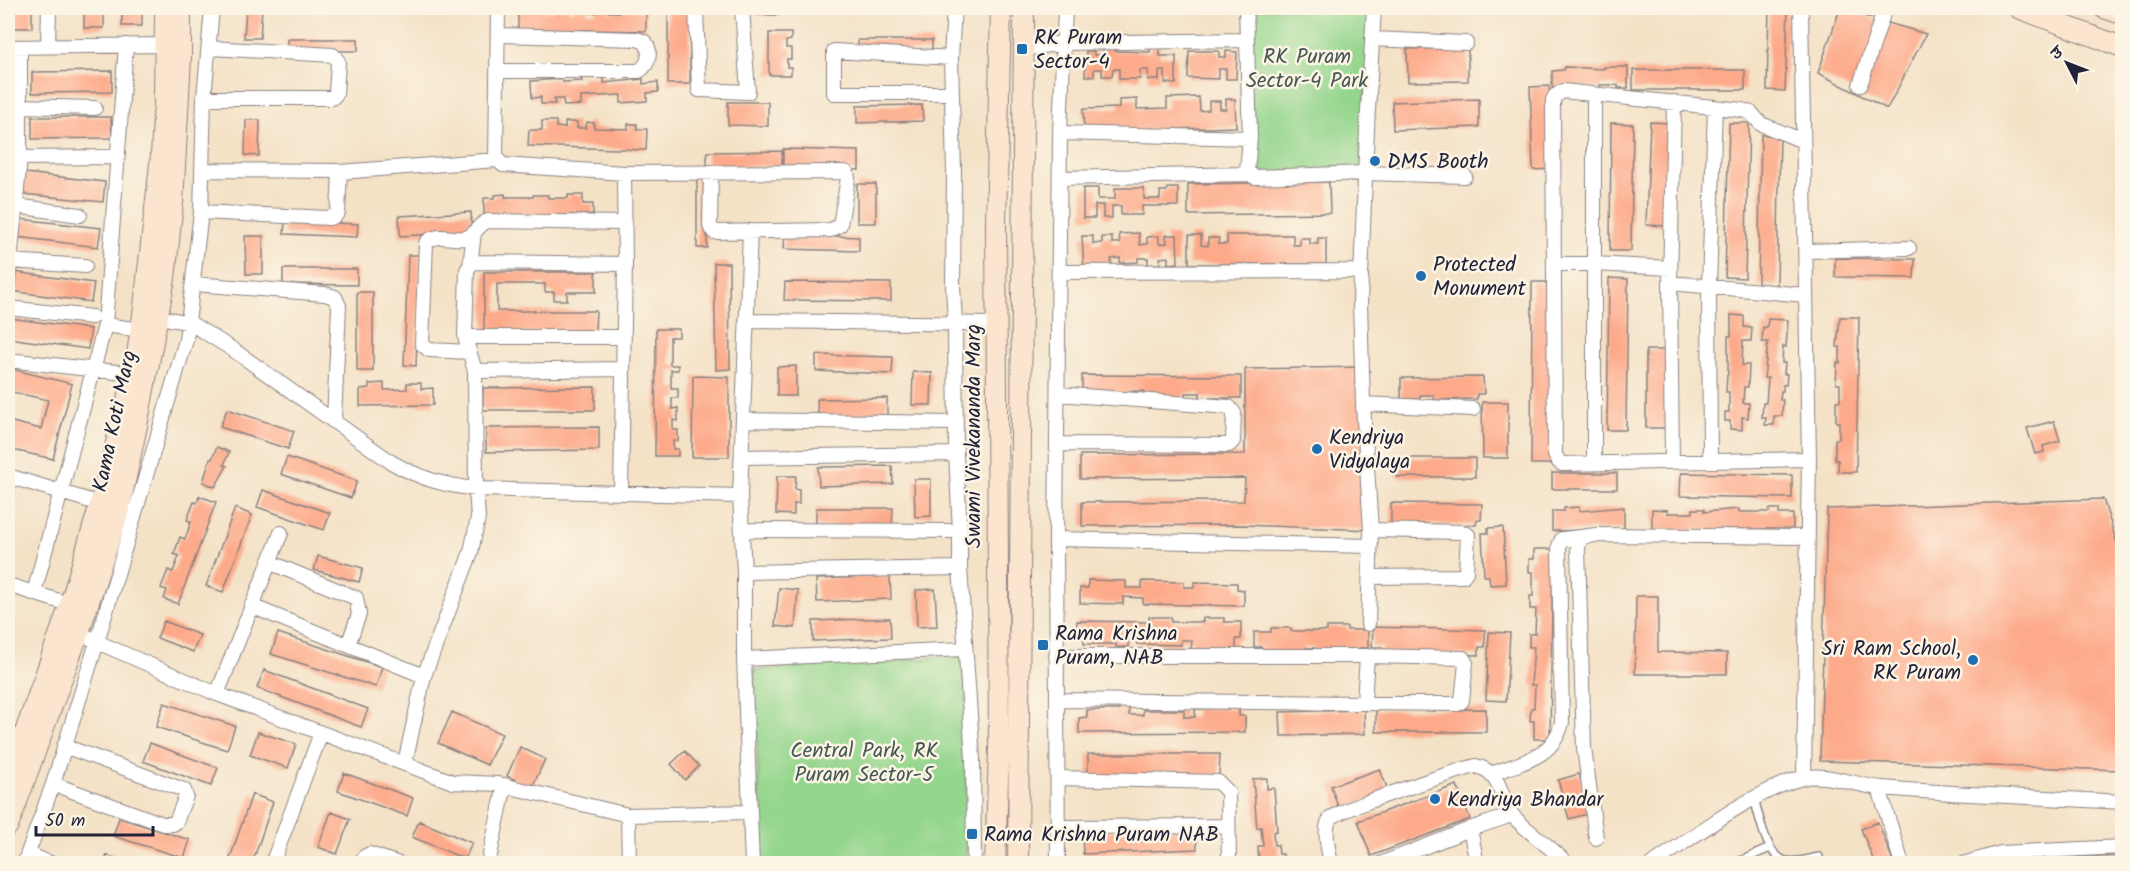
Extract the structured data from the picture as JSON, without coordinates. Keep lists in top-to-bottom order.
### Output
{
  "streets": {
    "street": ["Kama Koti Marg", "Swami Vivekananda Marg"]
  },
  "parks": ["RK Puram Sector-4 Park", "Central Park, RK Puram Sector-5"],
  "places": {
    "transit": ["RK Puram Sector-4", "Rama Krishna Puram, NAB", "Rama Krishna Puram NAB"],
    "other": [
      "DMS Booth",
      "Protected Monument",
      "Kendriya Vidyalaya",
      "Sri Ram School, RK Puram",
      "Kendriya Bhandar"
    ]
  },
  "scale_bar": "50 m",
  "north": "top left"
}
